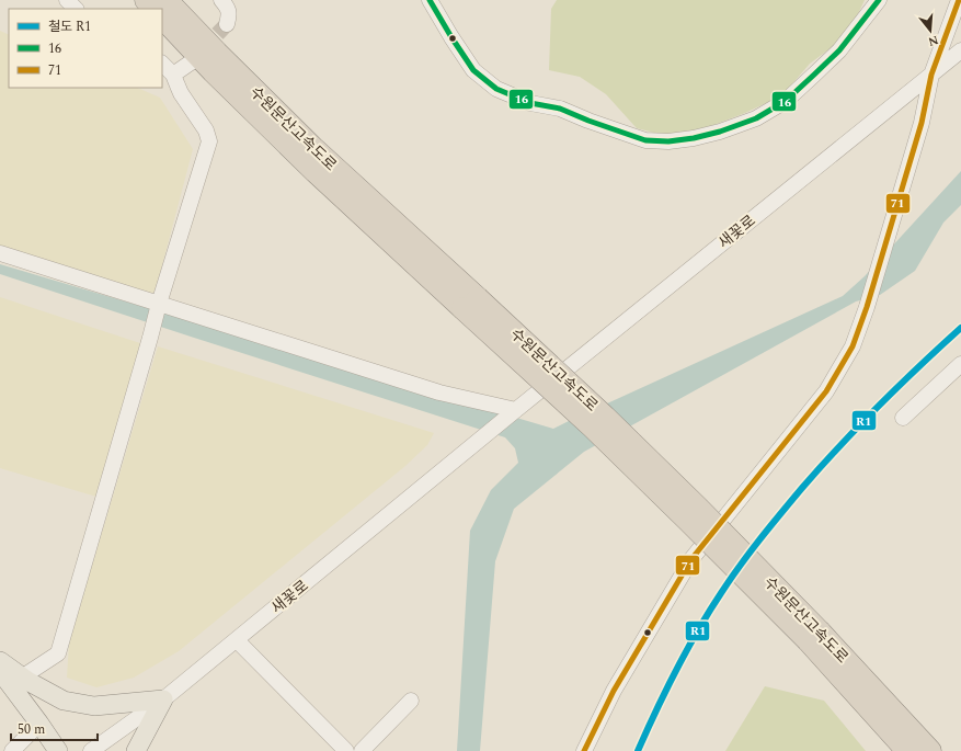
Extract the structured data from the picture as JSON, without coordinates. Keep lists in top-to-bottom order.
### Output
{
  "streets": {
    "highway": ["수원문산고속도로"],
    "street": ["새꽃로"]
  },
  "lines": ["transit line 16", "transit line 71", "rail line R1"],
  "legend": ["철도 R1", "16", "71"],
  "scale_bar": "50 m",
  "north": "bottom"
}
